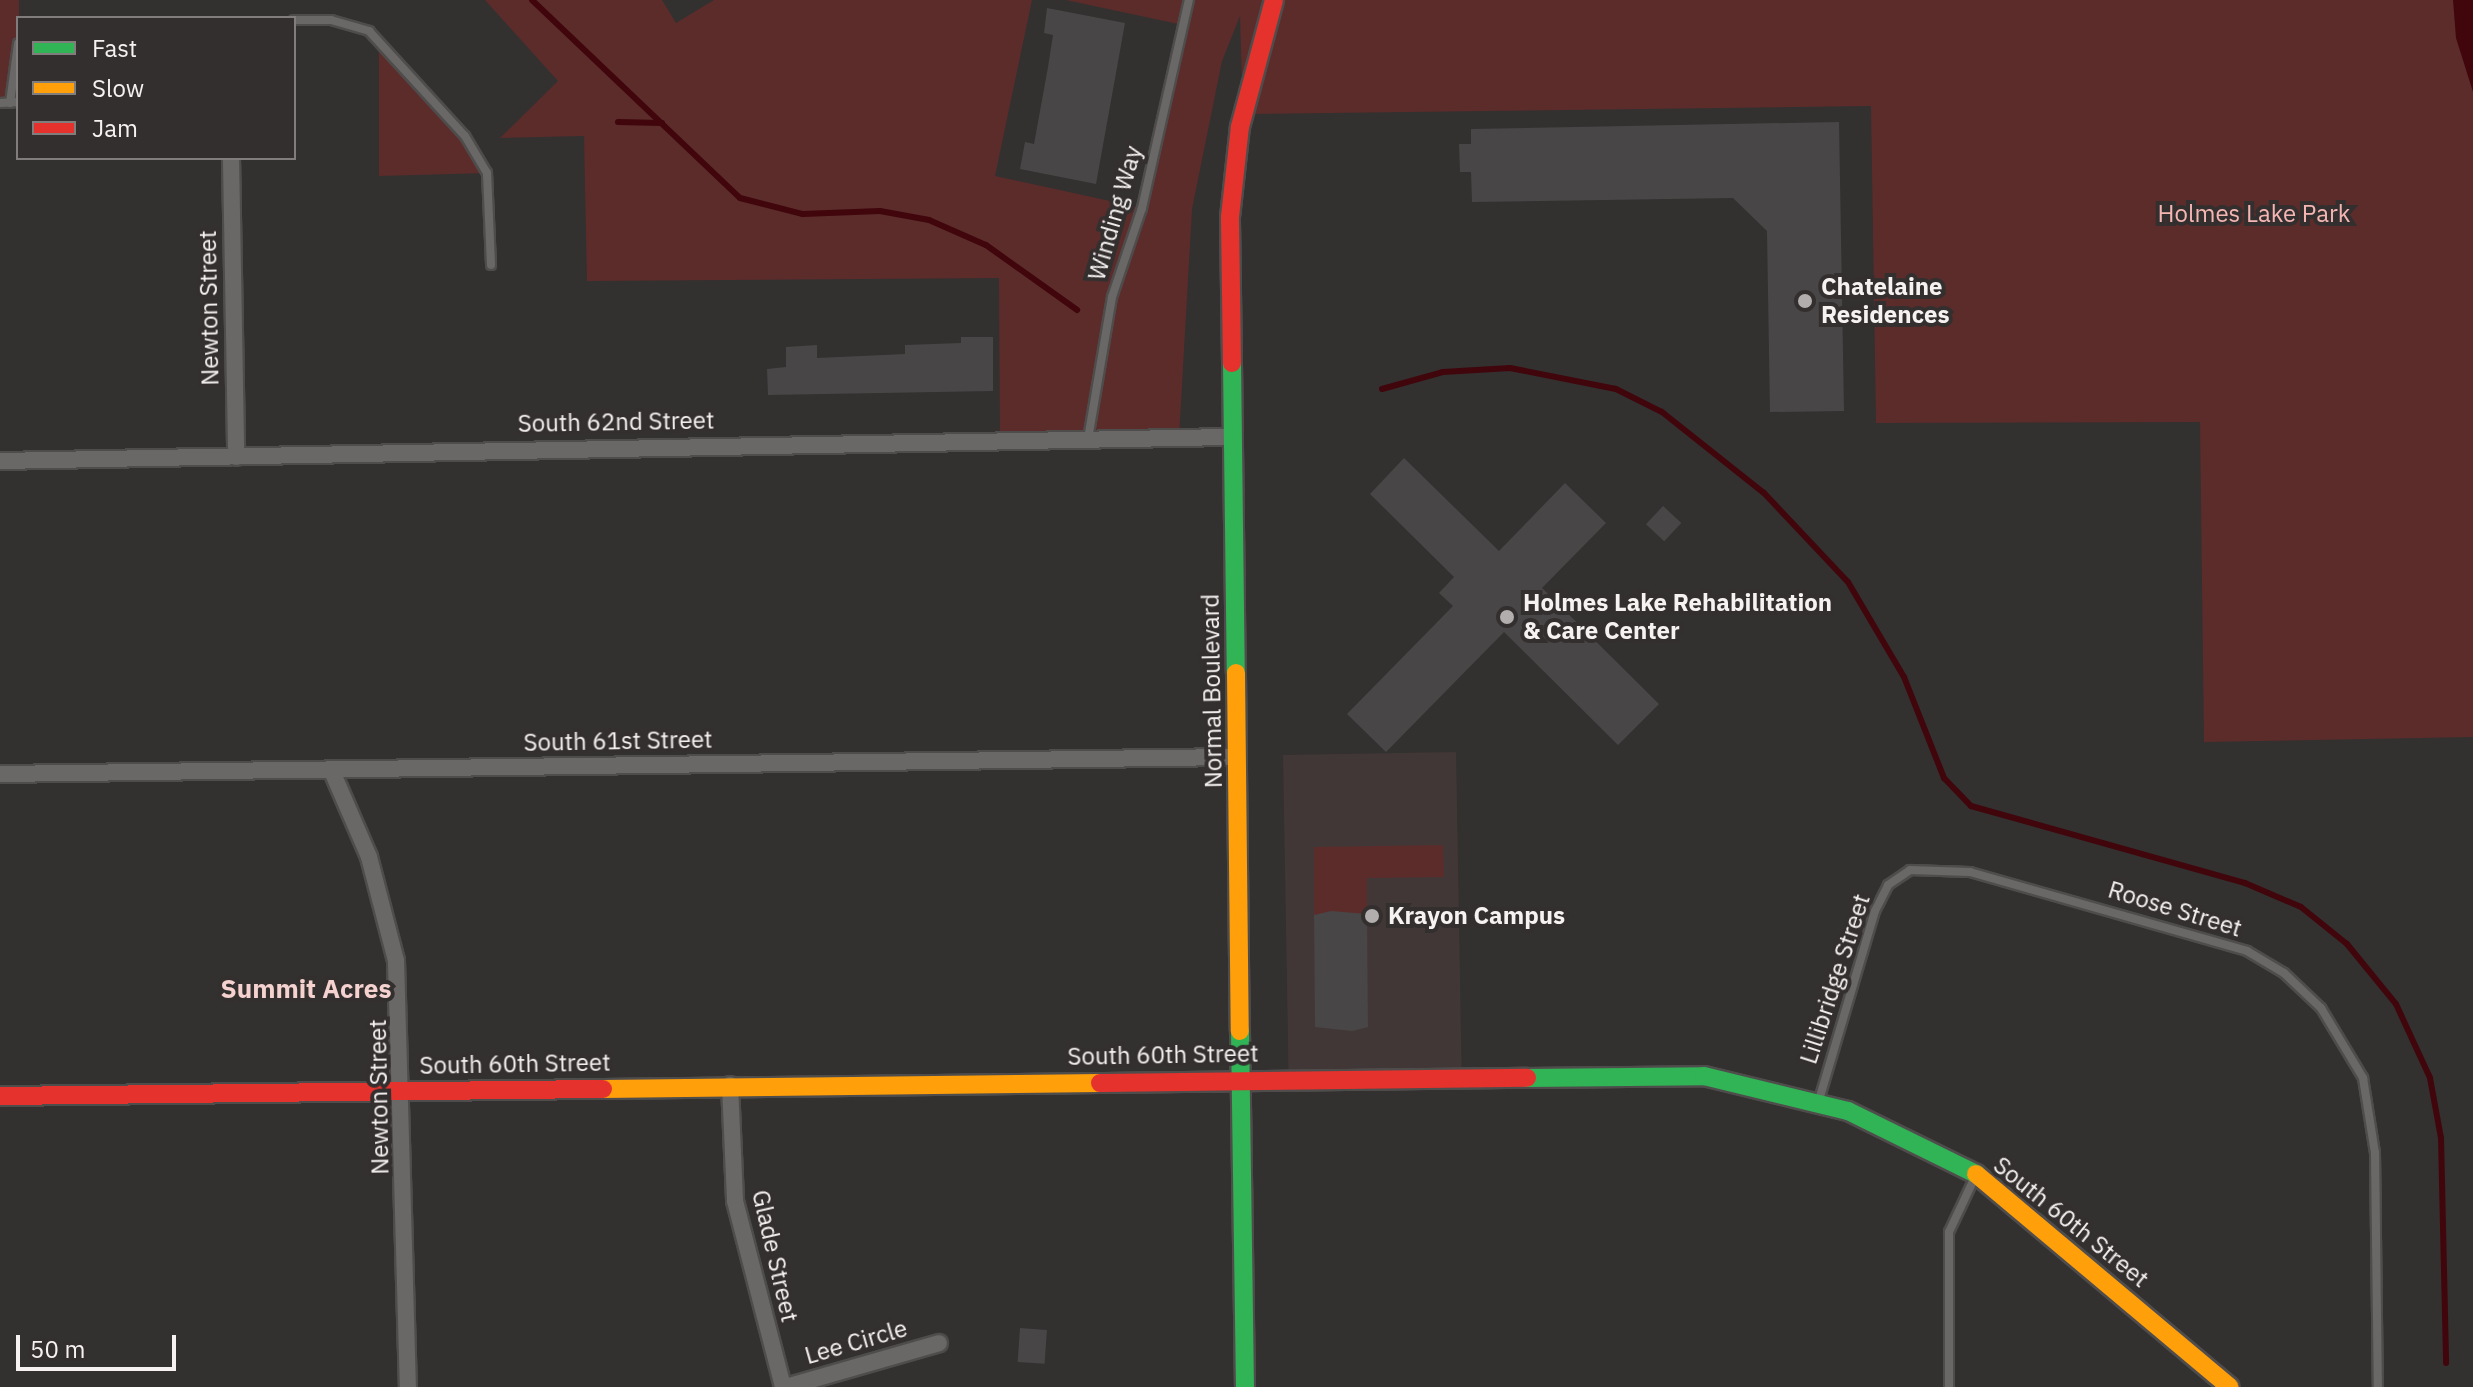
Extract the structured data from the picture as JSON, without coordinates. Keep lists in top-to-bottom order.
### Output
{
  "streets": {
    "street": [
      "Newton Street",
      "South 62nd Street",
      "Normal Boulevard",
      "South 61st Street",
      "South 60th Street",
      "Glade Street",
      "Lee Circle"
    ],
    "lane": ["Winding Way", "Roose Street", "Lillibridge Street"]
  },
  "crossings": [
    ["Winding Way", "South 62nd Street"],
    ["Newton Street", "South 62nd Street"],
    ["Newton Street", "South 61st Street"],
    ["Newton Street", "South 60th Street"],
    ["South 62nd Street", "Normal Boulevard"],
    ["Normal Boulevard", "South 61st Street"],
    ["Normal Boulevard", "South 60th Street"],
    ["Roose Street", "Lillibridge Street"],
    ["Lillibridge Street", "South 60th Street"],
    ["South 60th Street", "Glade Street"],
    ["Glade Street", "Lee Circle"]
  ],
  "districts": ["Summit Acres"],
  "parks": ["Holmes Lake Park"],
  "places": ["Chatelaine Residences", "Holmes Lake Rehabilitation & Care Center", "Krayon Campus"],
  "legend": ["Fast", "Slow", "Jam"],
  "scale_bar": "50 m"
}
